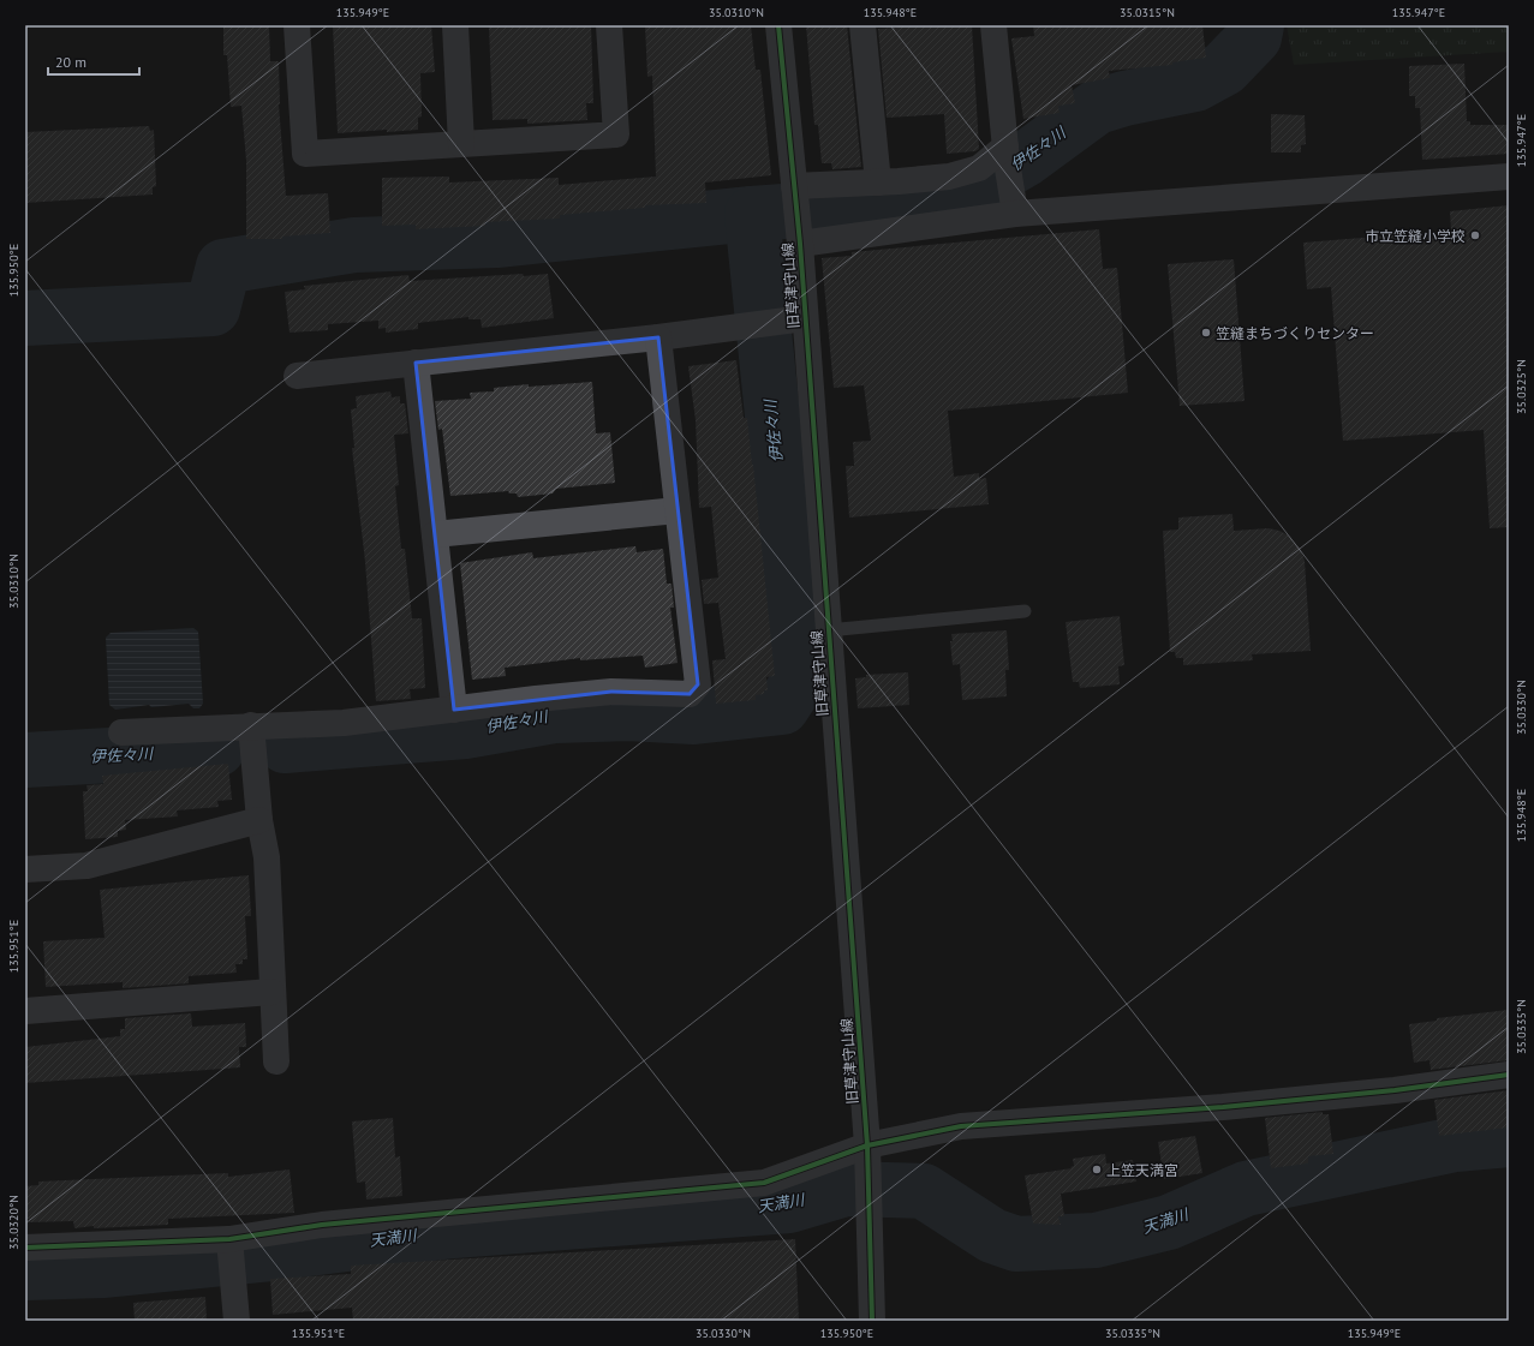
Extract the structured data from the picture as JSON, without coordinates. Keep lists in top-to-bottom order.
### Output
{
  "streets": {
    "street": ["旧草津守山線"]
  },
  "water": ["伊佐々川", "天満川"],
  "places": ["市立笠縫小学校", "笠縫まちづくりセンター", "上笠天満宮"],
  "scale_bar": "20 m",
  "coordinates": [
    "135.949°E",
    "35.0310°N",
    "135.948°E",
    "35.0315°N",
    "135.947°E",
    "135.950°E",
    "35.0325°N",
    "35.0330°N",
    "135.951°E",
    "35.0335°N",
    "35.0320°N"
  ]
}
